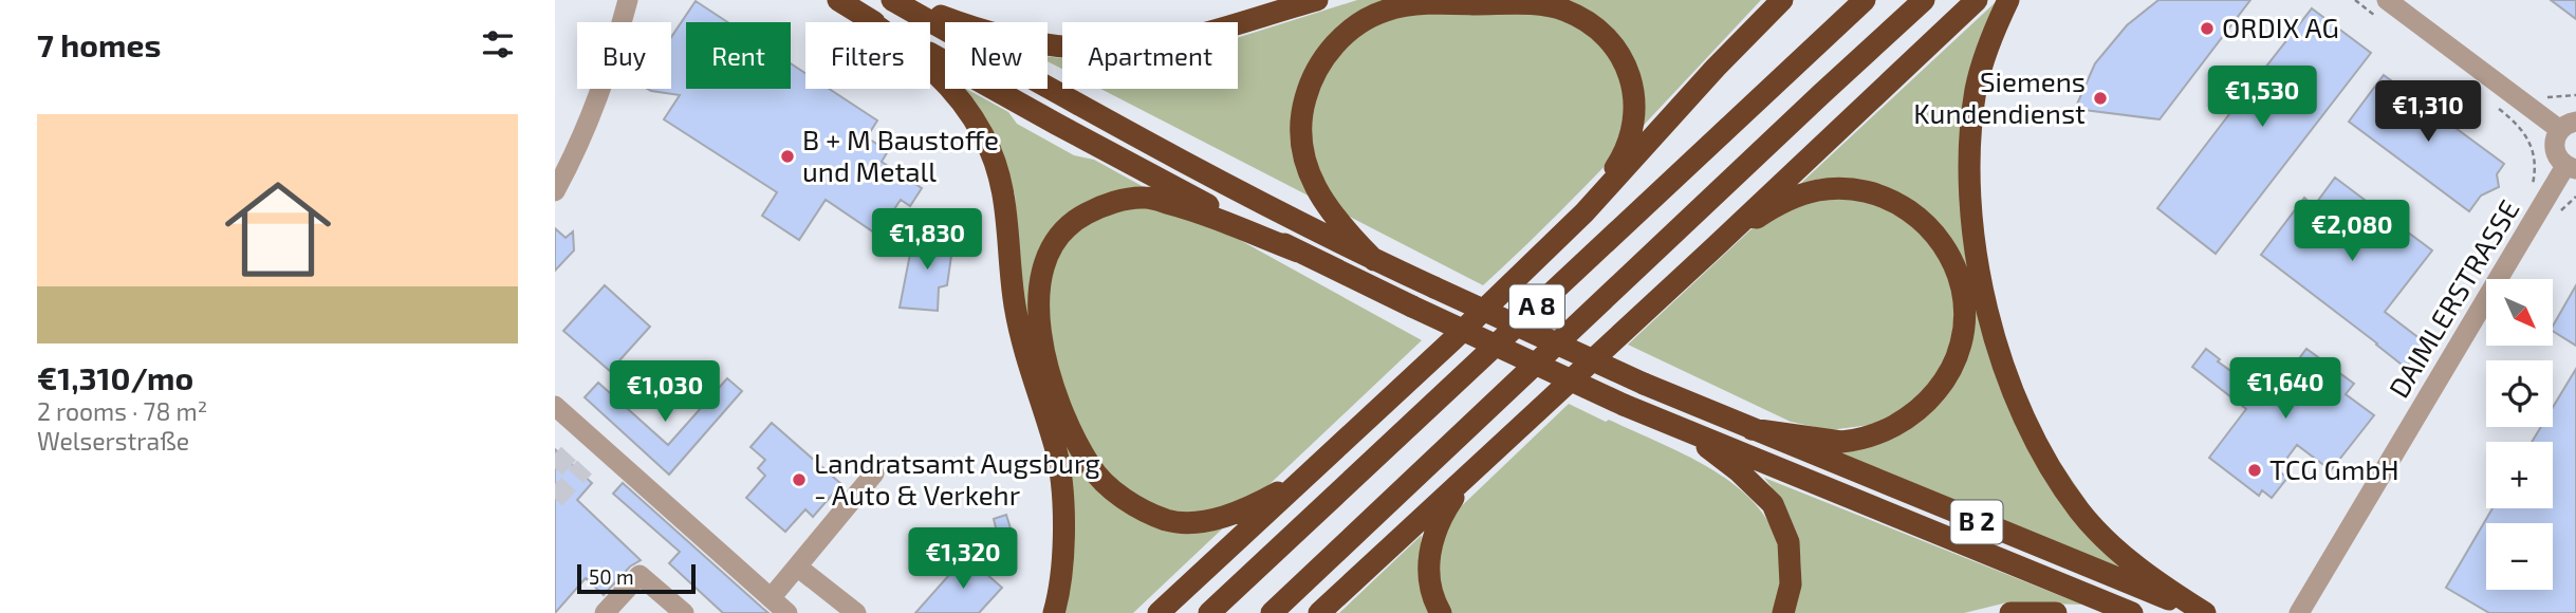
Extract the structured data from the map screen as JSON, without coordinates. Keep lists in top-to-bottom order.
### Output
{
  "streets": {
    "highway": ["A 8", "B 2"],
    "street": ["DAIMLERSTRASSE"]
  },
  "places": [
    "ORDIX AG",
    "Siemens Kundendienst",
    "B + M Baustoffe und Metall",
    "TCG GmbH",
    "Landratsamt Augsburg - Auto & Verkehr"
  ],
  "scale_bar": "50 m",
  "north": "bottom right",
  "page": {
    "heading": "7 homes",
    "chip": [
      "Buy",
      "Rent",
      "Filters",
      "New",
      "Apartment"
    ],
    "price": [
      "€1,530",
      "€1,310",
      "€2,080",
      "€1,830",
      "€1,640",
      "€1,030",
      "€1,320"
    ],
    "list": [
      {
        "name": "€1,310/mo",
        "note": "2 rooms · 78 m² · Welserstraße"
      }
    ],
    "map_buttons": ["+", "−"],
    "scale": "50 m"
  }
}
